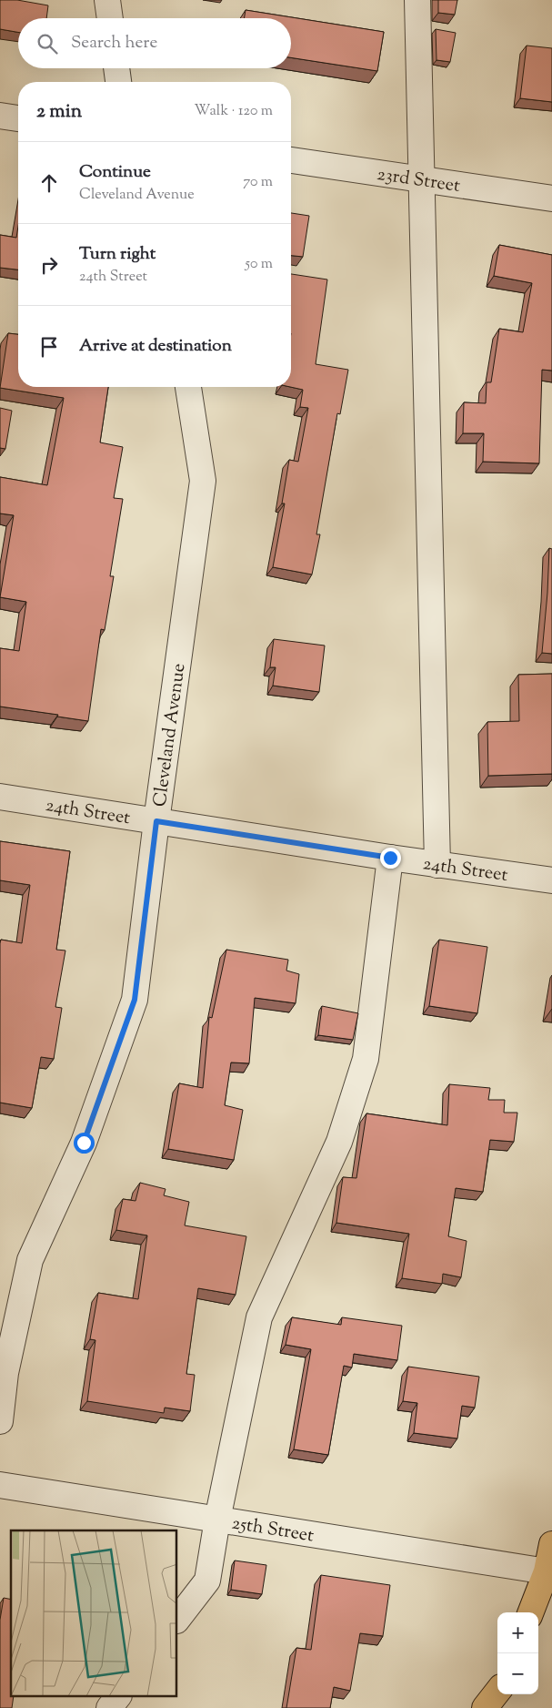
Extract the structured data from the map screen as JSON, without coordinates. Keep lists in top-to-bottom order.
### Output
{
  "streets": {
    "street": [
      "23rd Street",
      "Cleveland Avenue",
      "24th Street",
      "25th Street"
    ]
  },
  "crossings": [
    ["Cleveland Avenue", "24th Street"]
  ],
  "page": {
    "search": "Search here",
    "heading": ["2 min", "Walk · 120 m"],
    "list": [
      ["Continue", "Cleveland Avenue", "70 m"],
      ["Turn right", "24th Street", "50 m"],
      "Arrive at destination"
    ],
    "map_buttons": ["+", "−"]
  }
}
